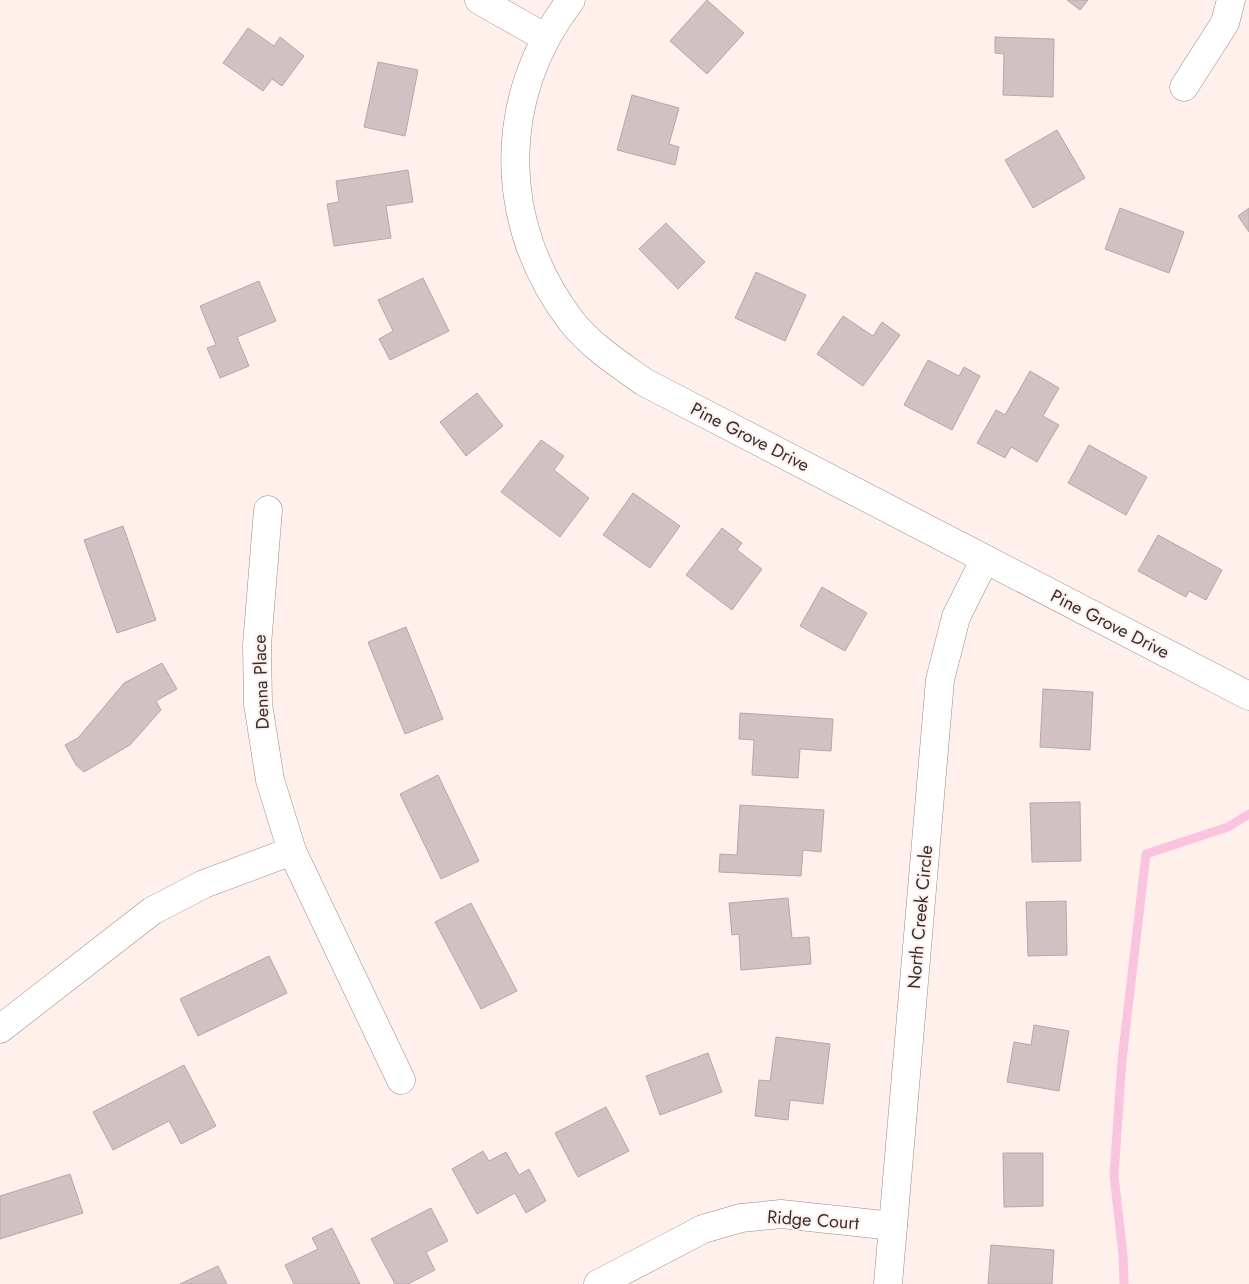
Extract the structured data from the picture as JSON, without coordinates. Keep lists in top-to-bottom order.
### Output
{
  "streets": {
    "street": [
      "Pine Grove Drive",
      "Denna Place",
      "North Creek Circle",
      "Ridge Court"
    ]
  },
  "crossings": [
    ["Pine Grove Drive", "North Creek Circle"],
    ["North Creek Circle", "Ridge Court"]
  ]
}
